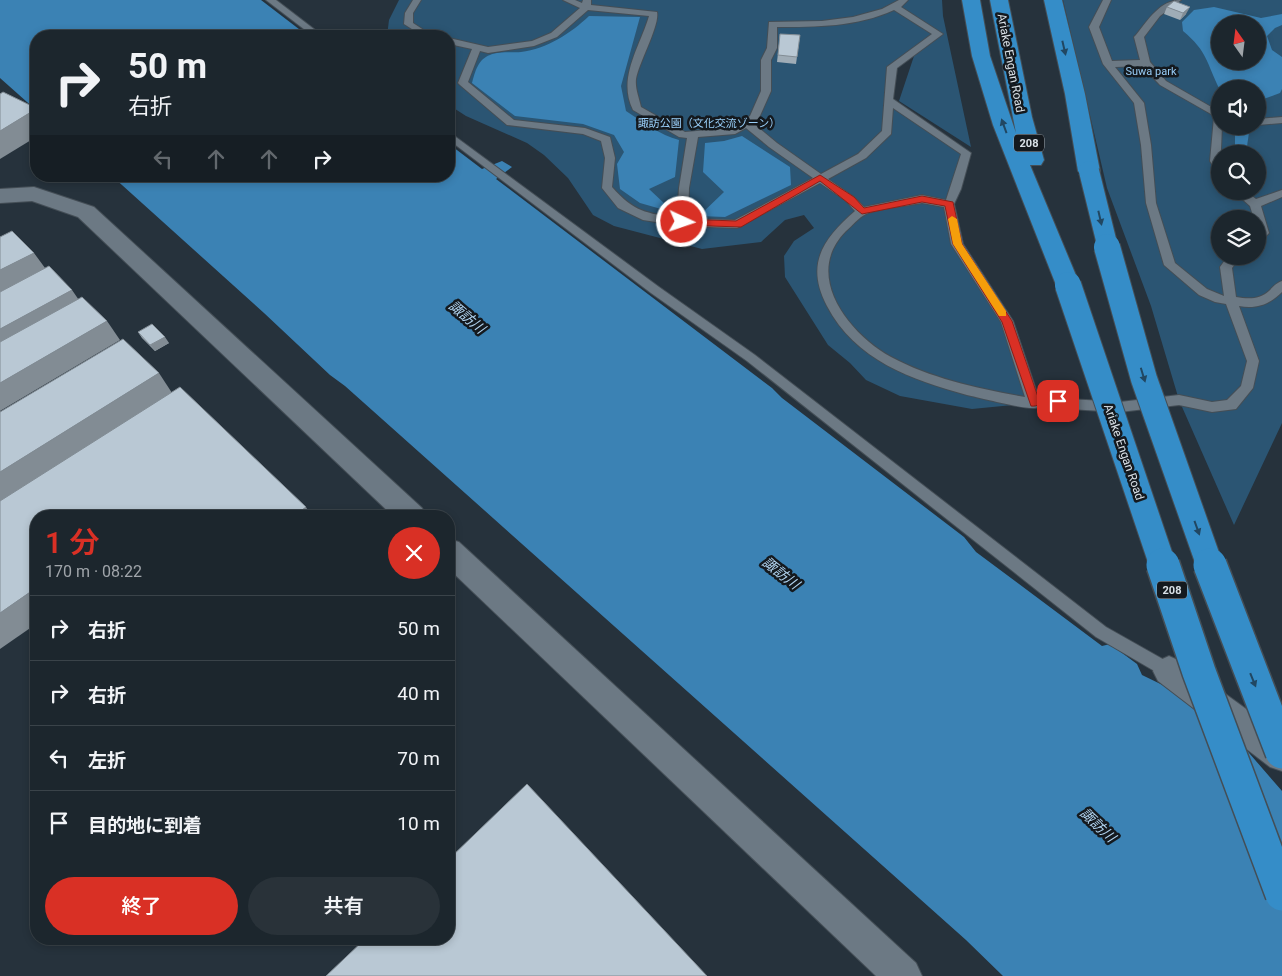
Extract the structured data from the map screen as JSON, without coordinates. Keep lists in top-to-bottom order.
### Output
{
  "streets": {
    "highway": ["Ariake Engan Road", "208"]
  },
  "water": ["諏訪川"],
  "parks": ["Suwa park", "諏訪公園（文化交流ゾーン）"],
  "north": "top",
  "page": {
    "turn": ["50 m", "右折"],
    "heading": ["1 分", "170 m · 08:22"],
    "list": [
      {
        "name": "右折",
        "value": "50 m"
      },
      {
        "name": "右折",
        "value": "40 m"
      },
      {
        "name": "左折",
        "value": "70 m"
      },
      {
        "name": "目的地に到着",
        "value": "10 m"
      }
    ],
    "buttons": ["終了", "共有"]
  }
}
